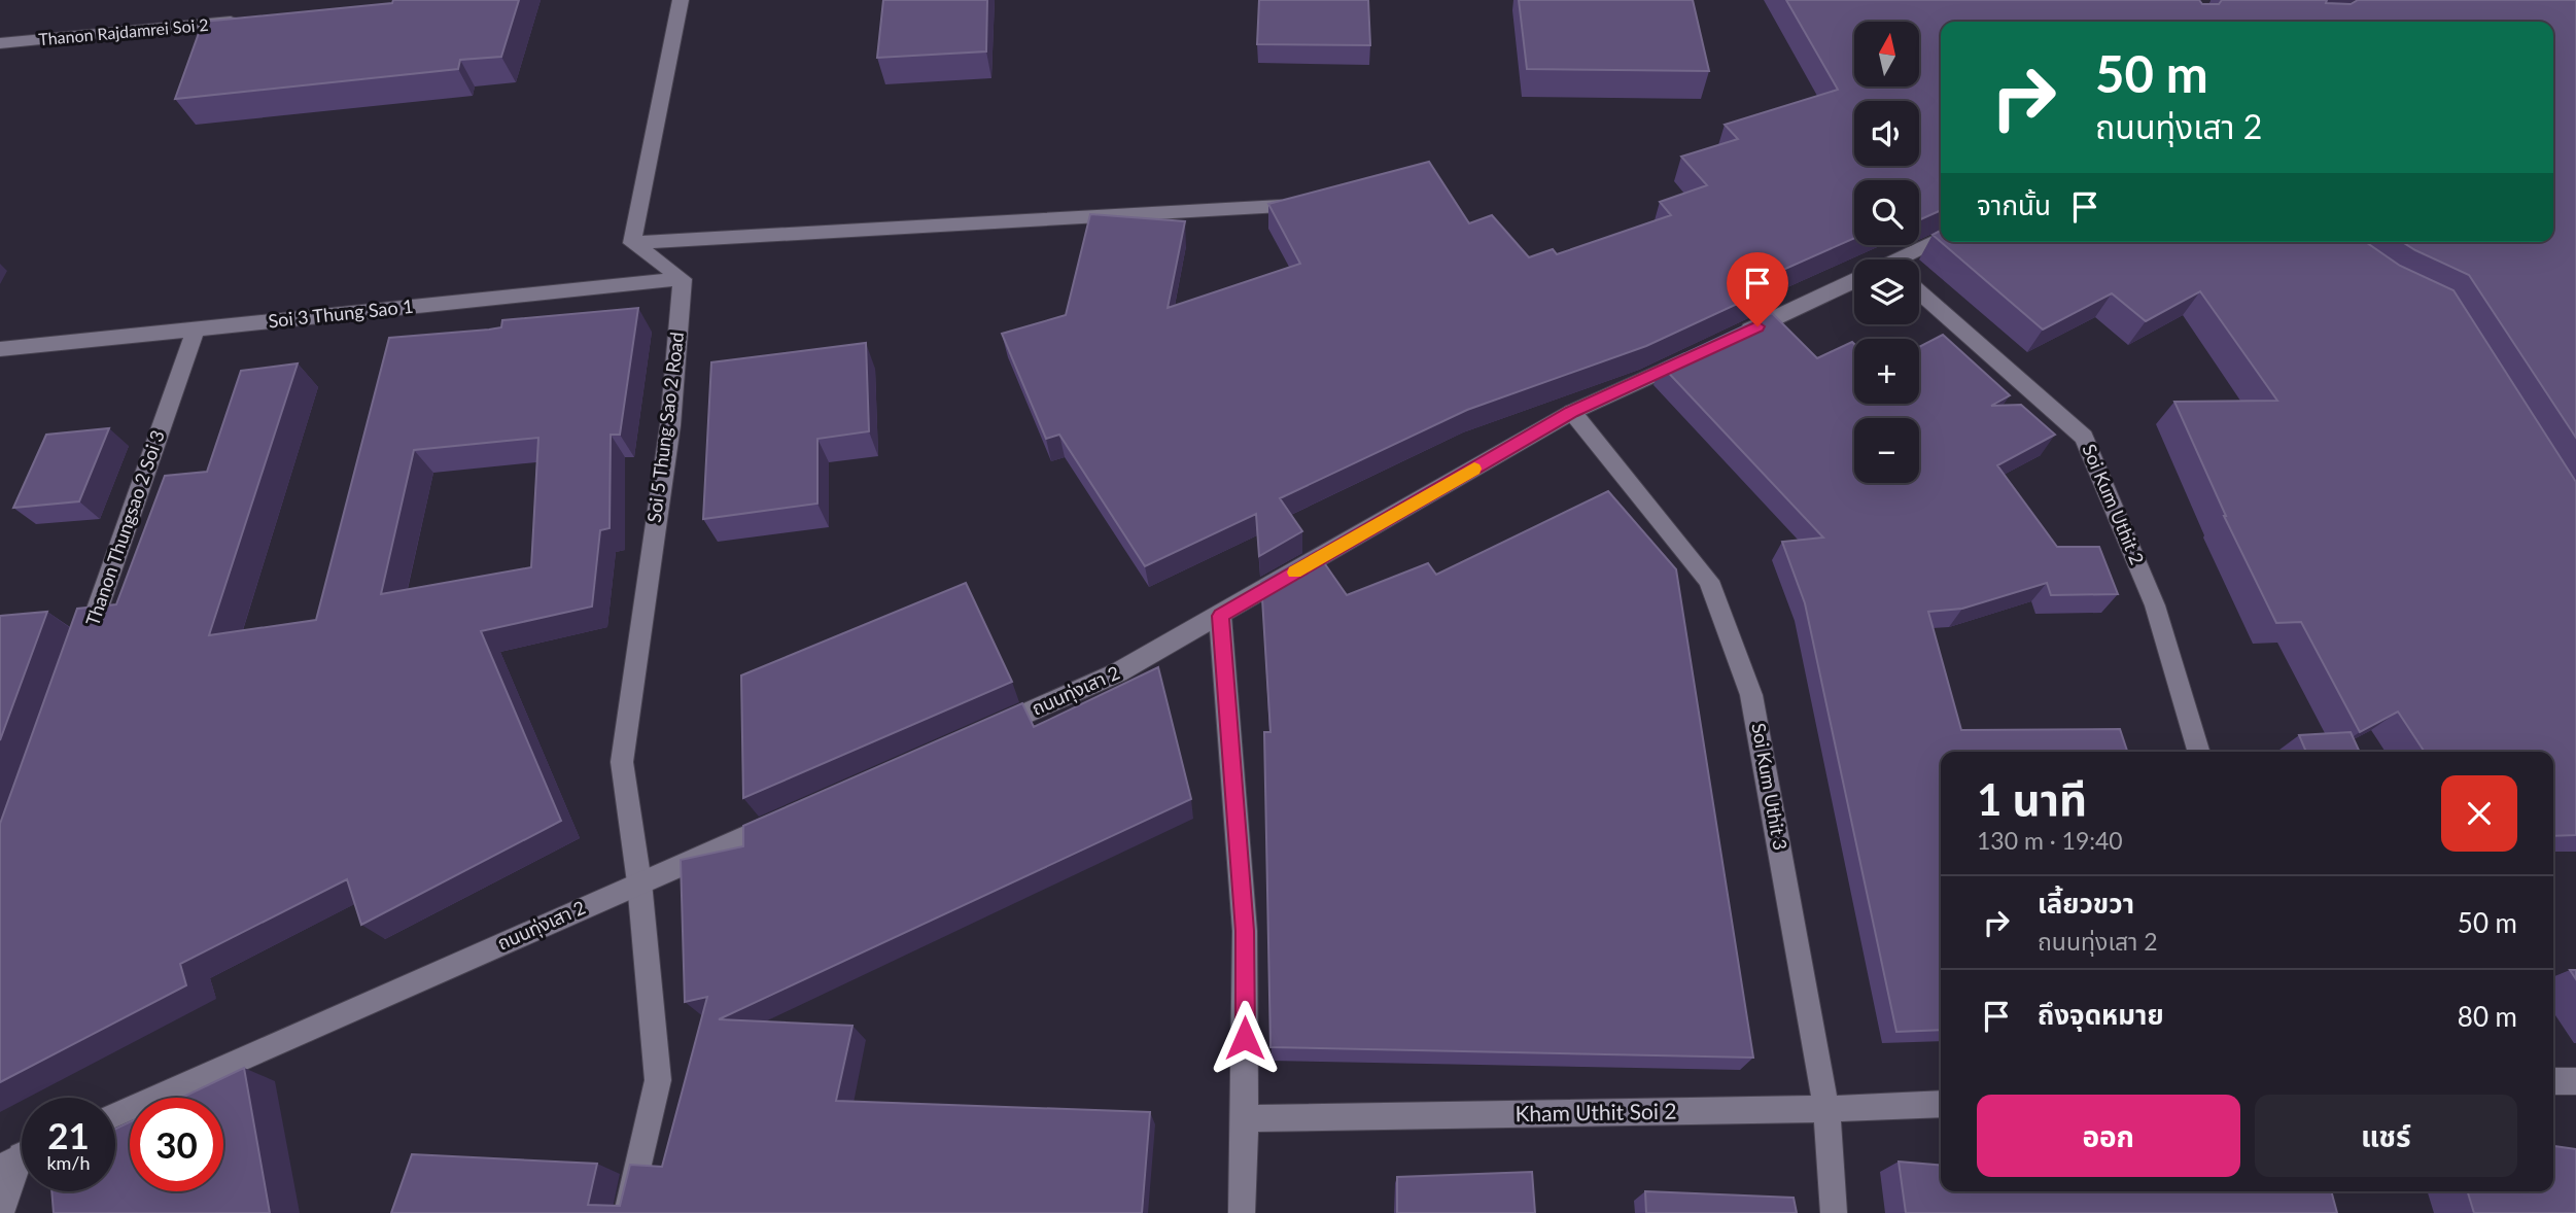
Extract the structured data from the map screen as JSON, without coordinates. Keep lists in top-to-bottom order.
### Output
{
  "streets": {
    "street": [
      "Thanon Rajdamrei Soi 2",
      "Soi 3 Thung Sao 1",
      "Soi 5 Thung Sao 2 Road",
      "Soi Kum Uthit 2",
      "Thanon Thungsao 2 Soi 3",
      "ถนนทุ่งเสา 2",
      "Soi Kum Uthit 3",
      "Kham Uthit Soi 2"
    ]
  },
  "crossings": [
    ["Soi 3 Thung Sao 1", "Soi 5 Thung Sao 2 Road"],
    ["Soi 3 Thung Sao 1", "Thanon Thungsao 2 Soi 3"],
    ["Soi 5 Thung Sao 2 Road", "ถนนทุ่งเสา 2"],
    ["ถนนทุ่งเสา 2", "Soi Kum Uthit 3"],
    ["Soi Kum Uthit 3", "Kham Uthit Soi 2"]
  ],
  "north": "top",
  "page": {
    "map_buttons": ["+", "−"],
    "turn": ["50 m", "ถนนทุ่งเสา 2"],
    "then": "จากนั้น",
    "heading": ["1 นาที", "130 m · 19:40"],
    "list": [
      {
        "name": "เลี้ยวขวา",
        "note": "ถนนทุ่งเสา 2",
        "value": "50 m"
      },
      {
        "name": "ถึงจุดหมาย",
        "value": "80 m"
      }
    ],
    "buttons": ["ออก", "แชร์"],
    "speed": "21 km/h",
    "limit": "30"
  }
}
